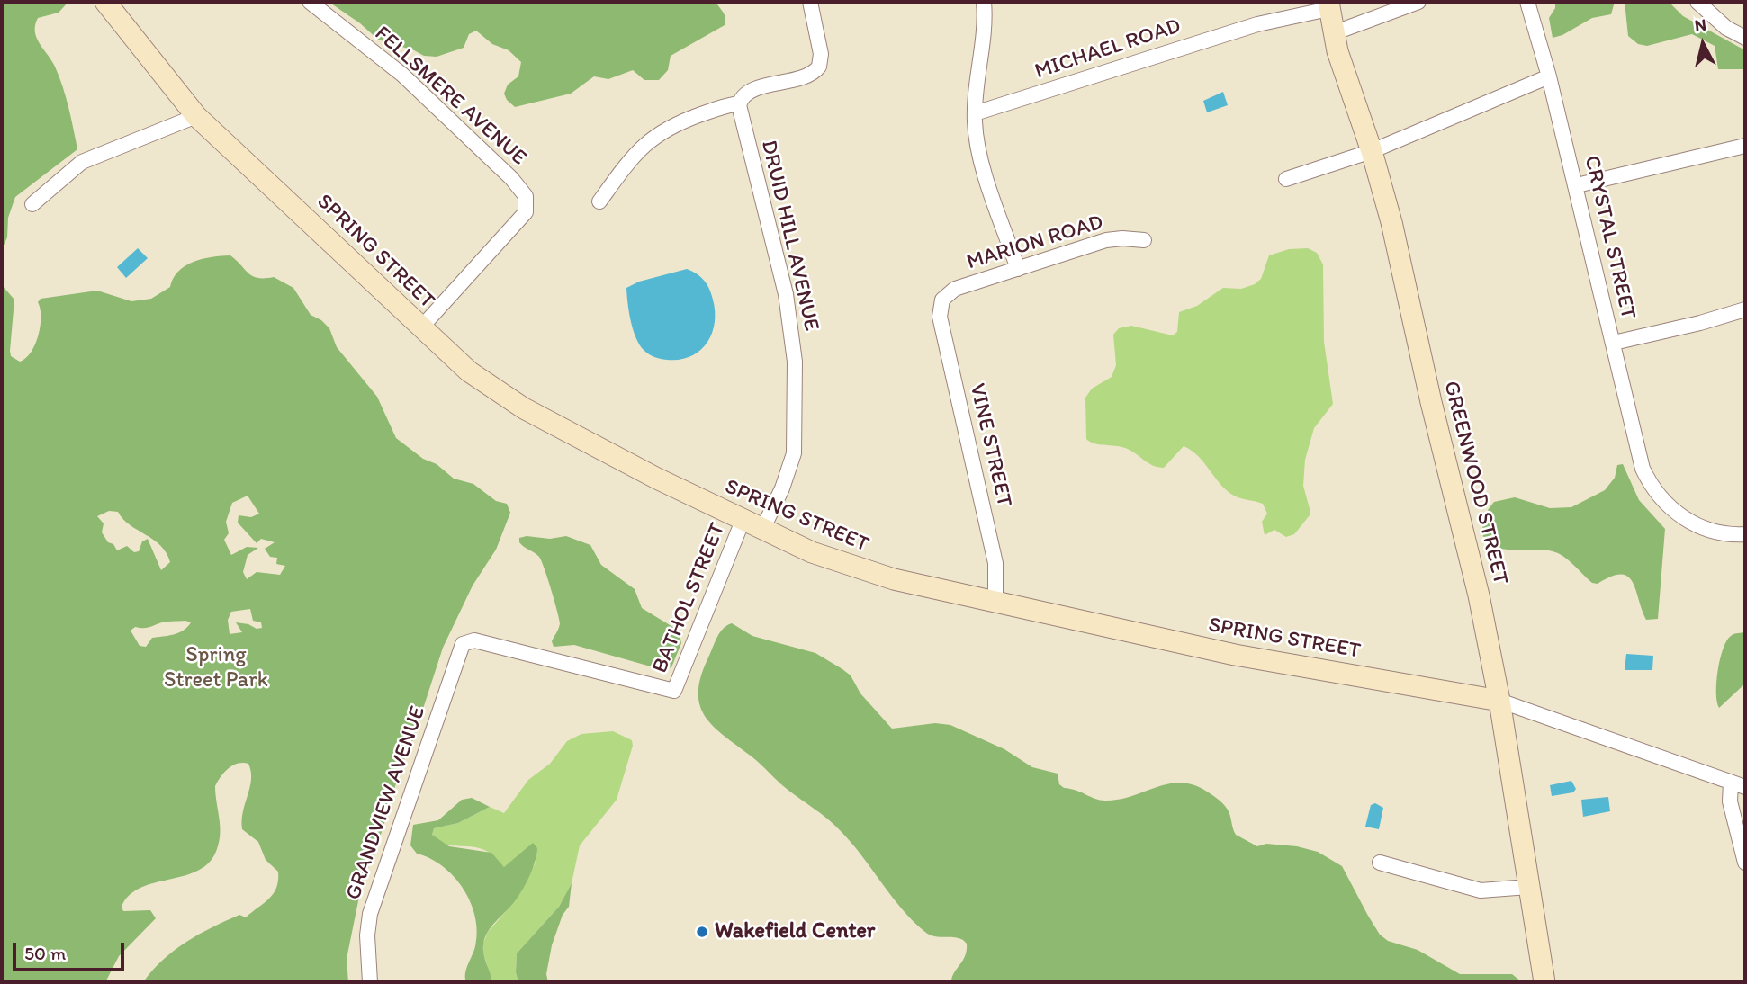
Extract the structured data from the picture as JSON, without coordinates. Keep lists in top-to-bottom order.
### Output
{
  "streets": {
    "street": [
      "MICHAEL ROAD",
      "FELLSMERE AVENUE",
      "DRUID HILL AVENUE",
      "CRYSTAL STREET",
      "MARION ROAD",
      "SPRING STREET",
      "VINE STREET",
      "GREENWOOD STREET",
      "BATHOL STREET",
      "GRANDVIEW AVENUE"
    ]
  },
  "crossings": [
    ["MICHAEL ROAD", "GREENWOOD STREET"],
    ["FELLSMERE AVENUE", "SPRING STREET"],
    ["DRUID HILL AVENUE", "SPRING STREET"],
    ["MARION ROAD", "VINE STREET"],
    ["SPRING STREET", "VINE STREET"],
    ["SPRING STREET", "GREENWOOD STREET"],
    ["SPRING STREET", "BATHOL STREET"],
    ["BATHOL STREET", "GRANDVIEW AVENUE"]
  ],
  "parks": ["Spring Street Park"],
  "places": ["Wakefield Center"],
  "scale_bar": "50 m",
  "north": "top"
}
